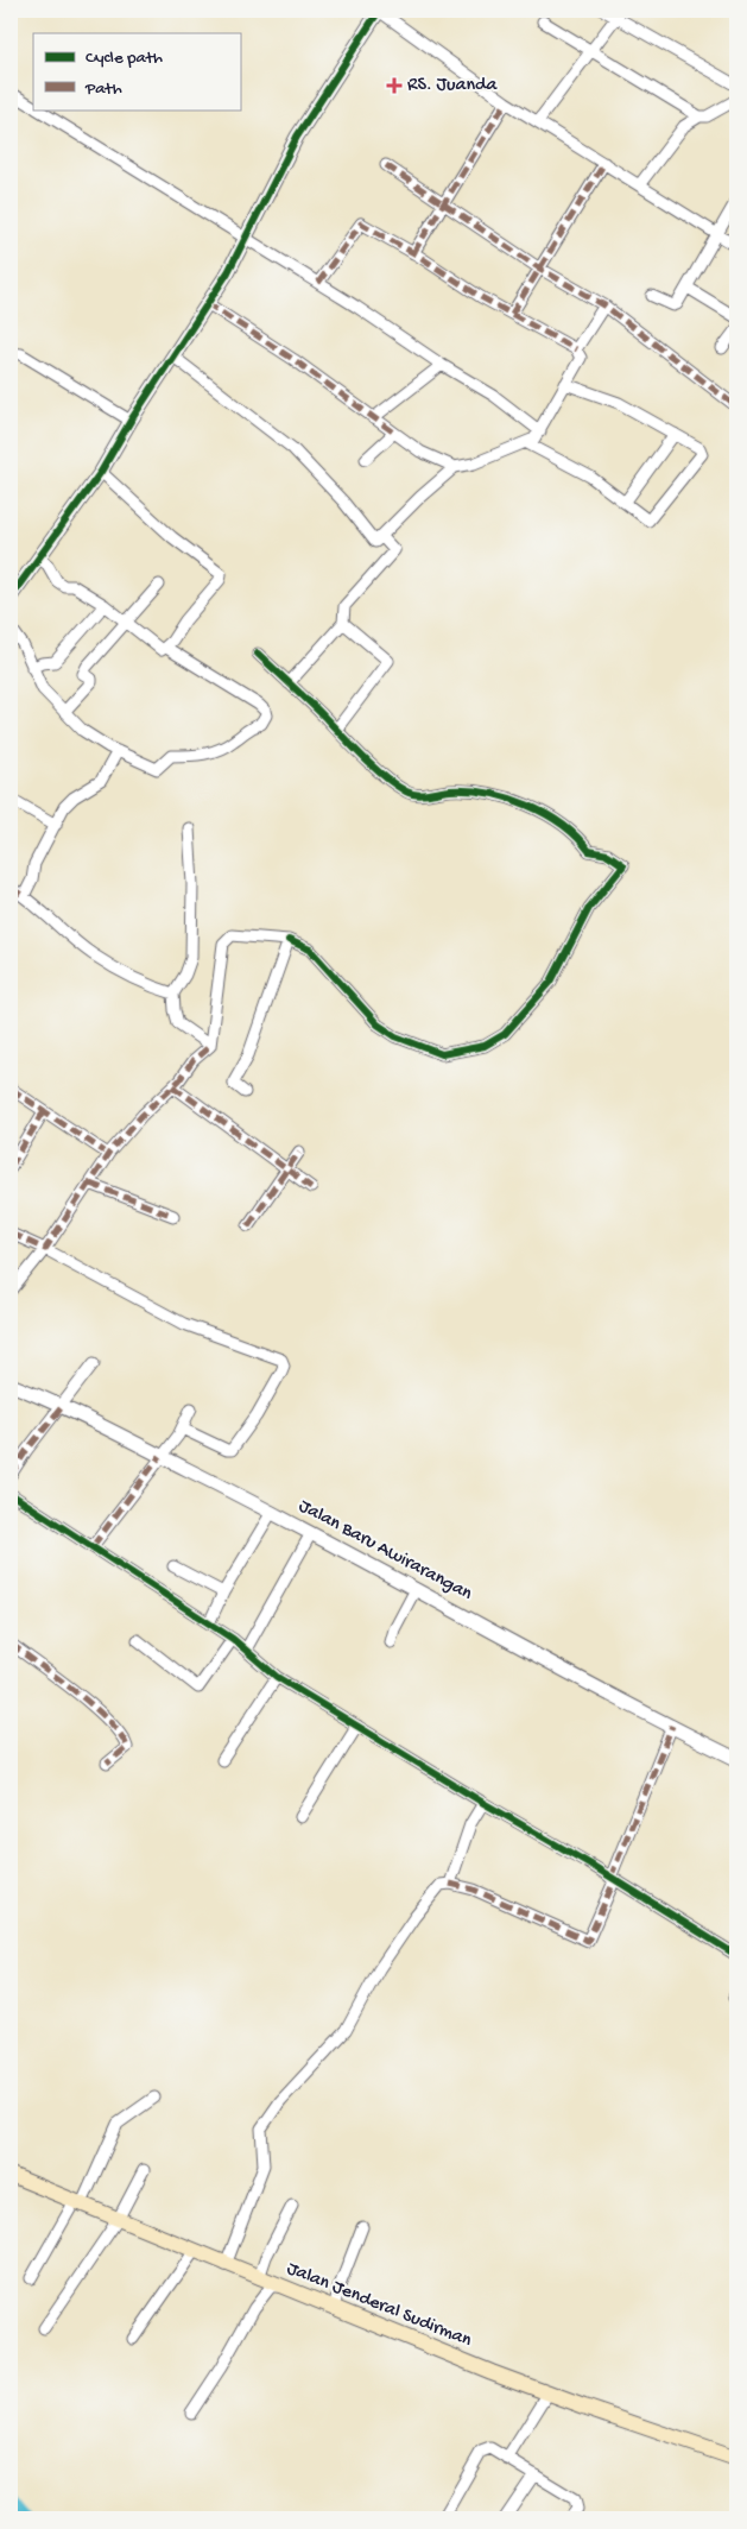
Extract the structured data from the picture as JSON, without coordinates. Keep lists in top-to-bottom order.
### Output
{
  "streets": {
    "main road": ["Jalan Jenderal Sudirman"],
    "street": ["Jalan Baru Awirarangan"]
  },
  "places": {
    "health": ["RS. Juanda"]
  },
  "legend": ["Cycle path", "Path"]
}
